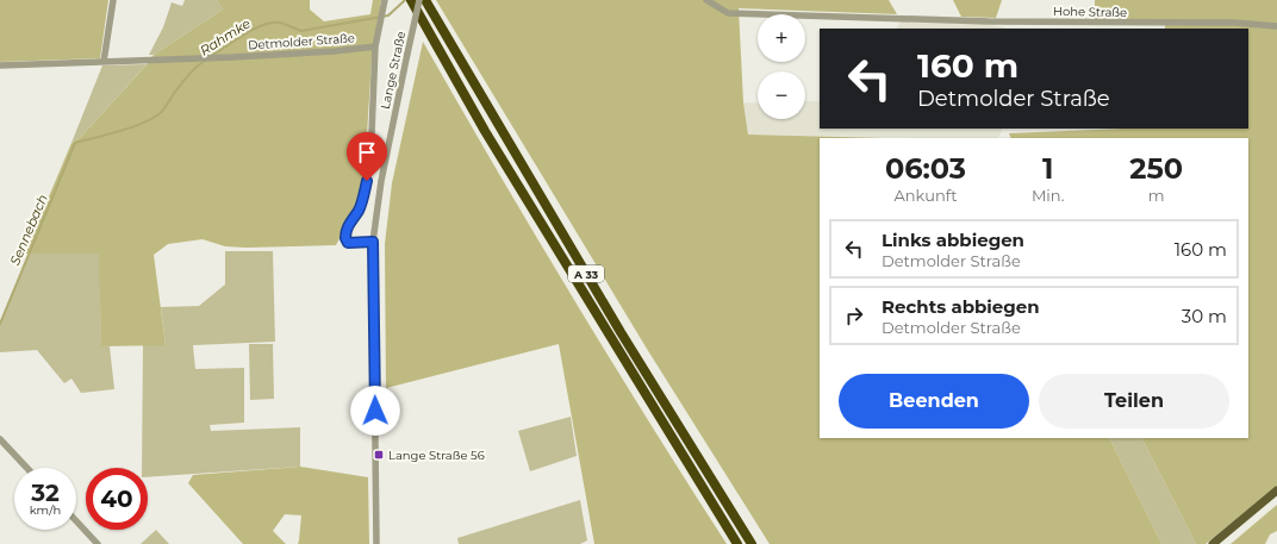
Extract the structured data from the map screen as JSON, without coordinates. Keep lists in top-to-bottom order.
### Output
{
  "streets": {
    "highway": ["A 33"],
    "street": ["Hohe Straße", "Detmolder Straße", "Lange Straße"]
  },
  "crossings": [
    ["Lange Straße", "A 33"]
  ],
  "water": ["Rahmke", "Sennebach"],
  "places": {
    "transit": ["Lange Straße 56"]
  },
  "page": {
    "map_buttons": ["+", "−"],
    "turn": ["160 m", "Detmolder Straße"],
    "eta": [
      "06:03",
      "Ankunft",
      "1",
      "Min.",
      "250",
      "m"
    ],
    "list": [
      {
        "name": "Links abbiegen",
        "note": "Detmolder Straße",
        "value": "160 m"
      },
      {
        "name": "Rechts abbiegen",
        "note": "Detmolder Straße",
        "value": "30 m"
      }
    ],
    "buttons": ["Beenden", "Teilen"],
    "speed": "32 km/h",
    "limit": "40"
  }
}
